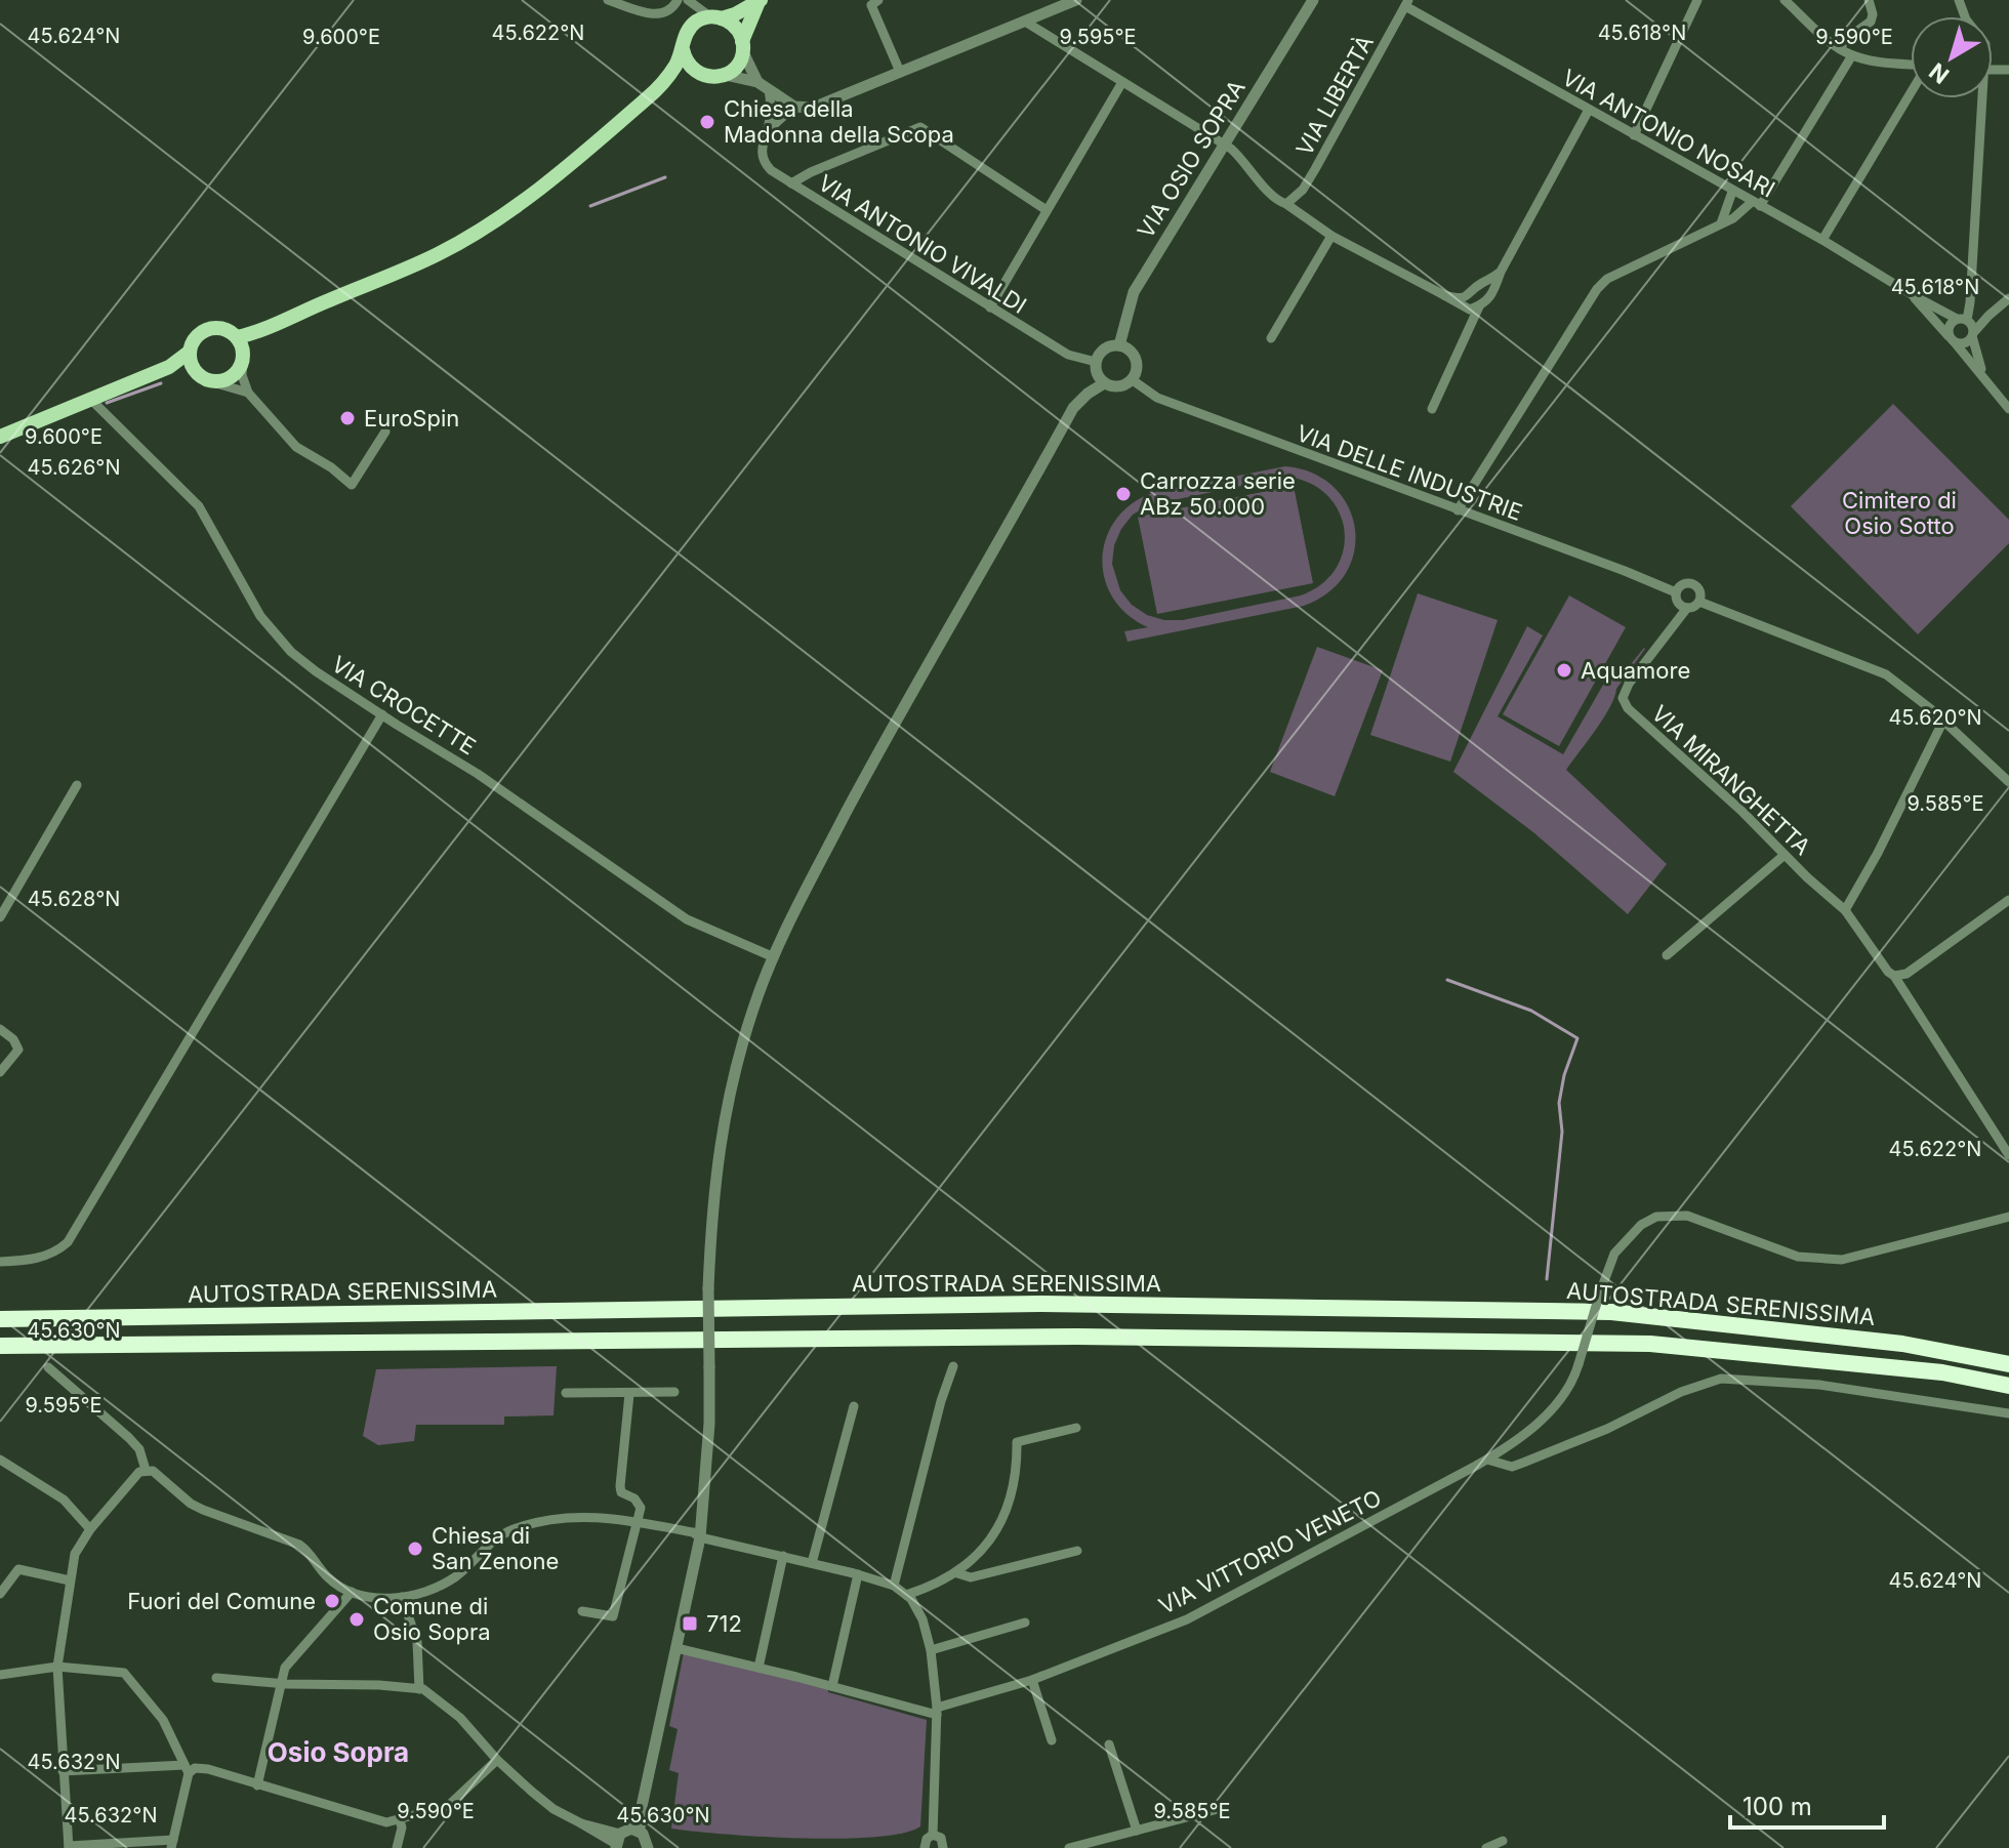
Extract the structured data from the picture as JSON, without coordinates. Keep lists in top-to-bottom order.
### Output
{
  "streets": {
    "highway": ["AUTOSTRADA SERENISSIMA"],
    "street": [
      "VIA LIBERTÀ",
      "VIA ANTONIO NOSARI",
      "VIA OSIO SOPRA",
      "VIA ANTONIO VIVALDI",
      "VIA DELLE INDUSTRIE",
      "VIA CROCETTE",
      "VIA MIRANGHETTA",
      "VIA VITTORIO VENETO"
    ]
  },
  "crossings": [
    ["VIA LIBERTÀ", "VIA ANTONIO NOSARI"],
    ["VIA OSIO SOPRA", "VIA ANTONIO VIVALDI"],
    ["VIA OSIO SOPRA", "VIA DELLE INDUSTRIE"],
    ["VIA ANTONIO VIVALDI", "VIA DELLE INDUSTRIE"],
    ["VIA DELLE INDUSTRIE", "VIA MIRANGHETTA"]
  ],
  "districts": ["Osio Sopra"],
  "parks": ["Cimitero di Osio Sotto"],
  "places": {
    "other": [
      "Chiesa della Madonna della Scopa",
      "EuroSpin",
      "Carrozza serie ABz 50.000",
      "Aquamore",
      "Chiesa di San Zenone",
      "Fuori del Comune",
      "Comune di Osio Sopra"
    ],
    "transit": ["712"]
  },
  "scale_bar": "100 m",
  "north": "bottom left",
  "coordinates": [
    "45.622°N",
    "45.618°N",
    "45.624°N",
    "9.595°E",
    "9.600°E",
    "9.590°E",
    "45.626°N",
    "45.620°N",
    "9.585°E",
    "45.628°N",
    "45.630°N",
    "45.632°N"
  ]
}
